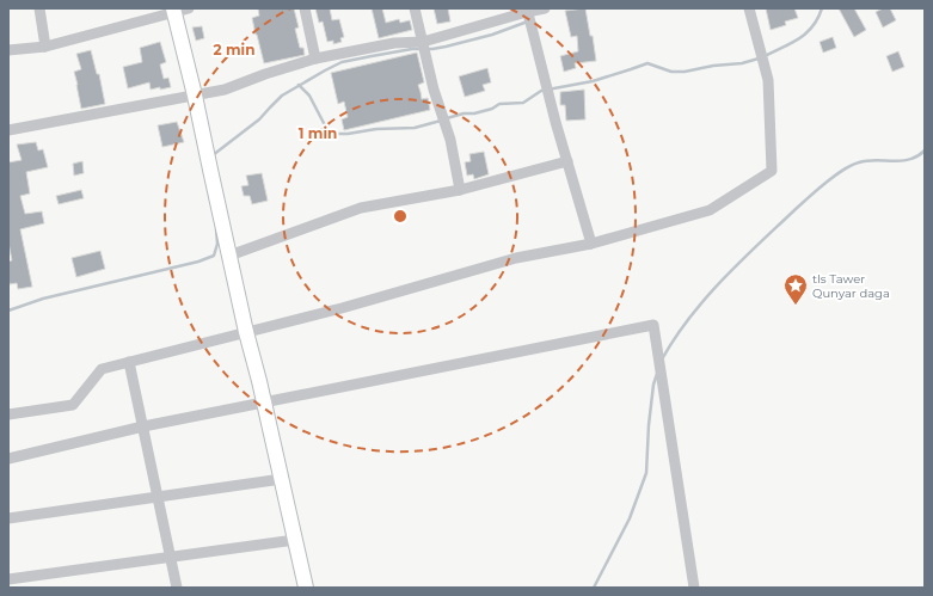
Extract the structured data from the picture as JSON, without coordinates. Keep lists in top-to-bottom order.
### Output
{
  "places": {
    "place": ["tls Tawer Qunyar daga"]
  },
  "rings": ["2 min", "1 min"]
}
